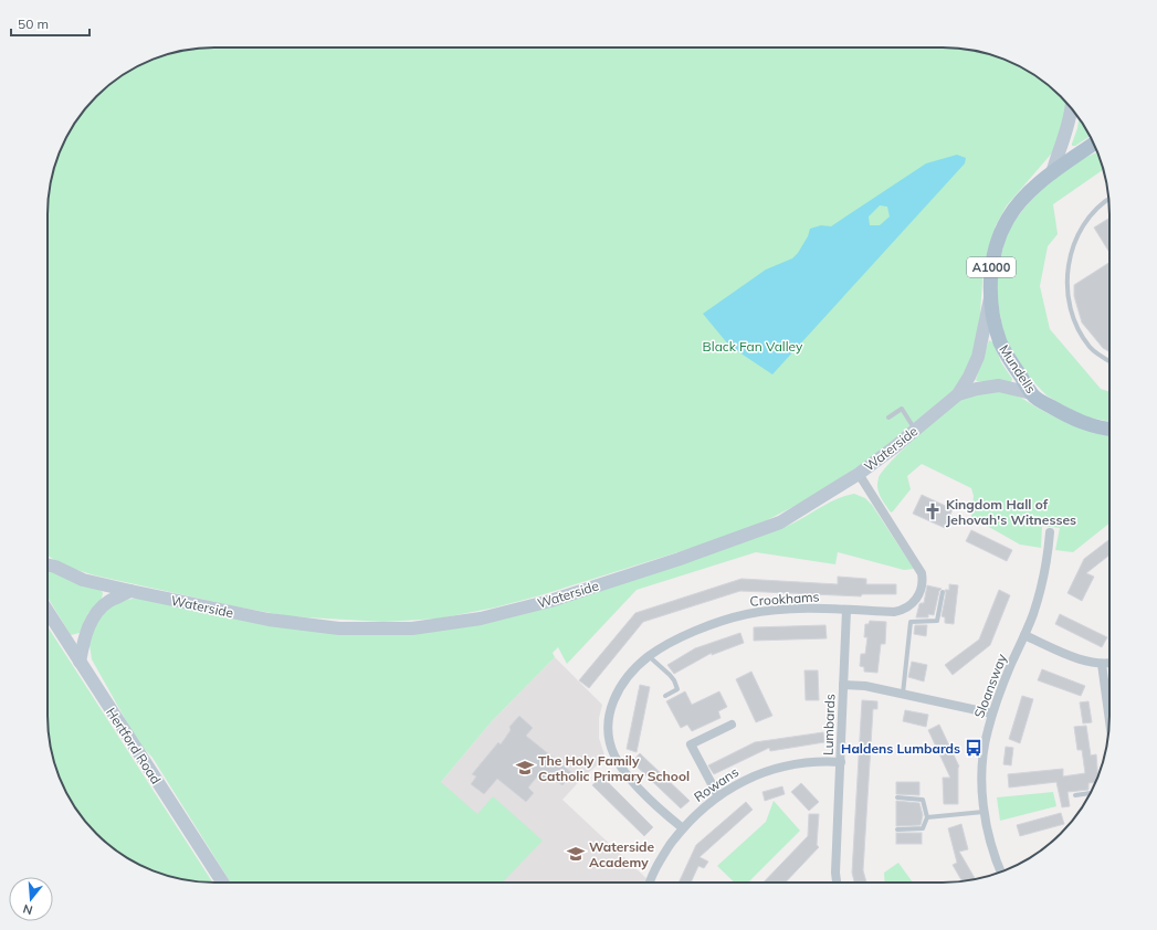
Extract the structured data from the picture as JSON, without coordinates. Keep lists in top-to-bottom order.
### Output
{
  "streets": {
    "main road": [
      "A1000",
      "Mundells",
      "Waterside",
      "Hertford Road"
    ],
    "street": [
      "Crookhams",
      "Sloansway",
      "Lumbards",
      "Rowans"
    ]
  },
  "crossings": [
    ["Mundells", "Waterside"],
    ["Waterside", "Crookhams"],
    ["Crookhams", "Rowans"],
    ["Sloansway", "Lumbards"],
    ["Lumbards", "Rowans"]
  ],
  "parks": ["Black Fan Valley"],
  "places": {
    "church": ["Kingdom Hall of Jehovah's Witnesses"],
    "bus stop": ["Haldens Lumbards"],
    "school or university": ["The Holy Family Catholic Primary School", "Waterside Academy"]
  },
  "scale_bar": "50 m",
  "north": "bottom"
}
